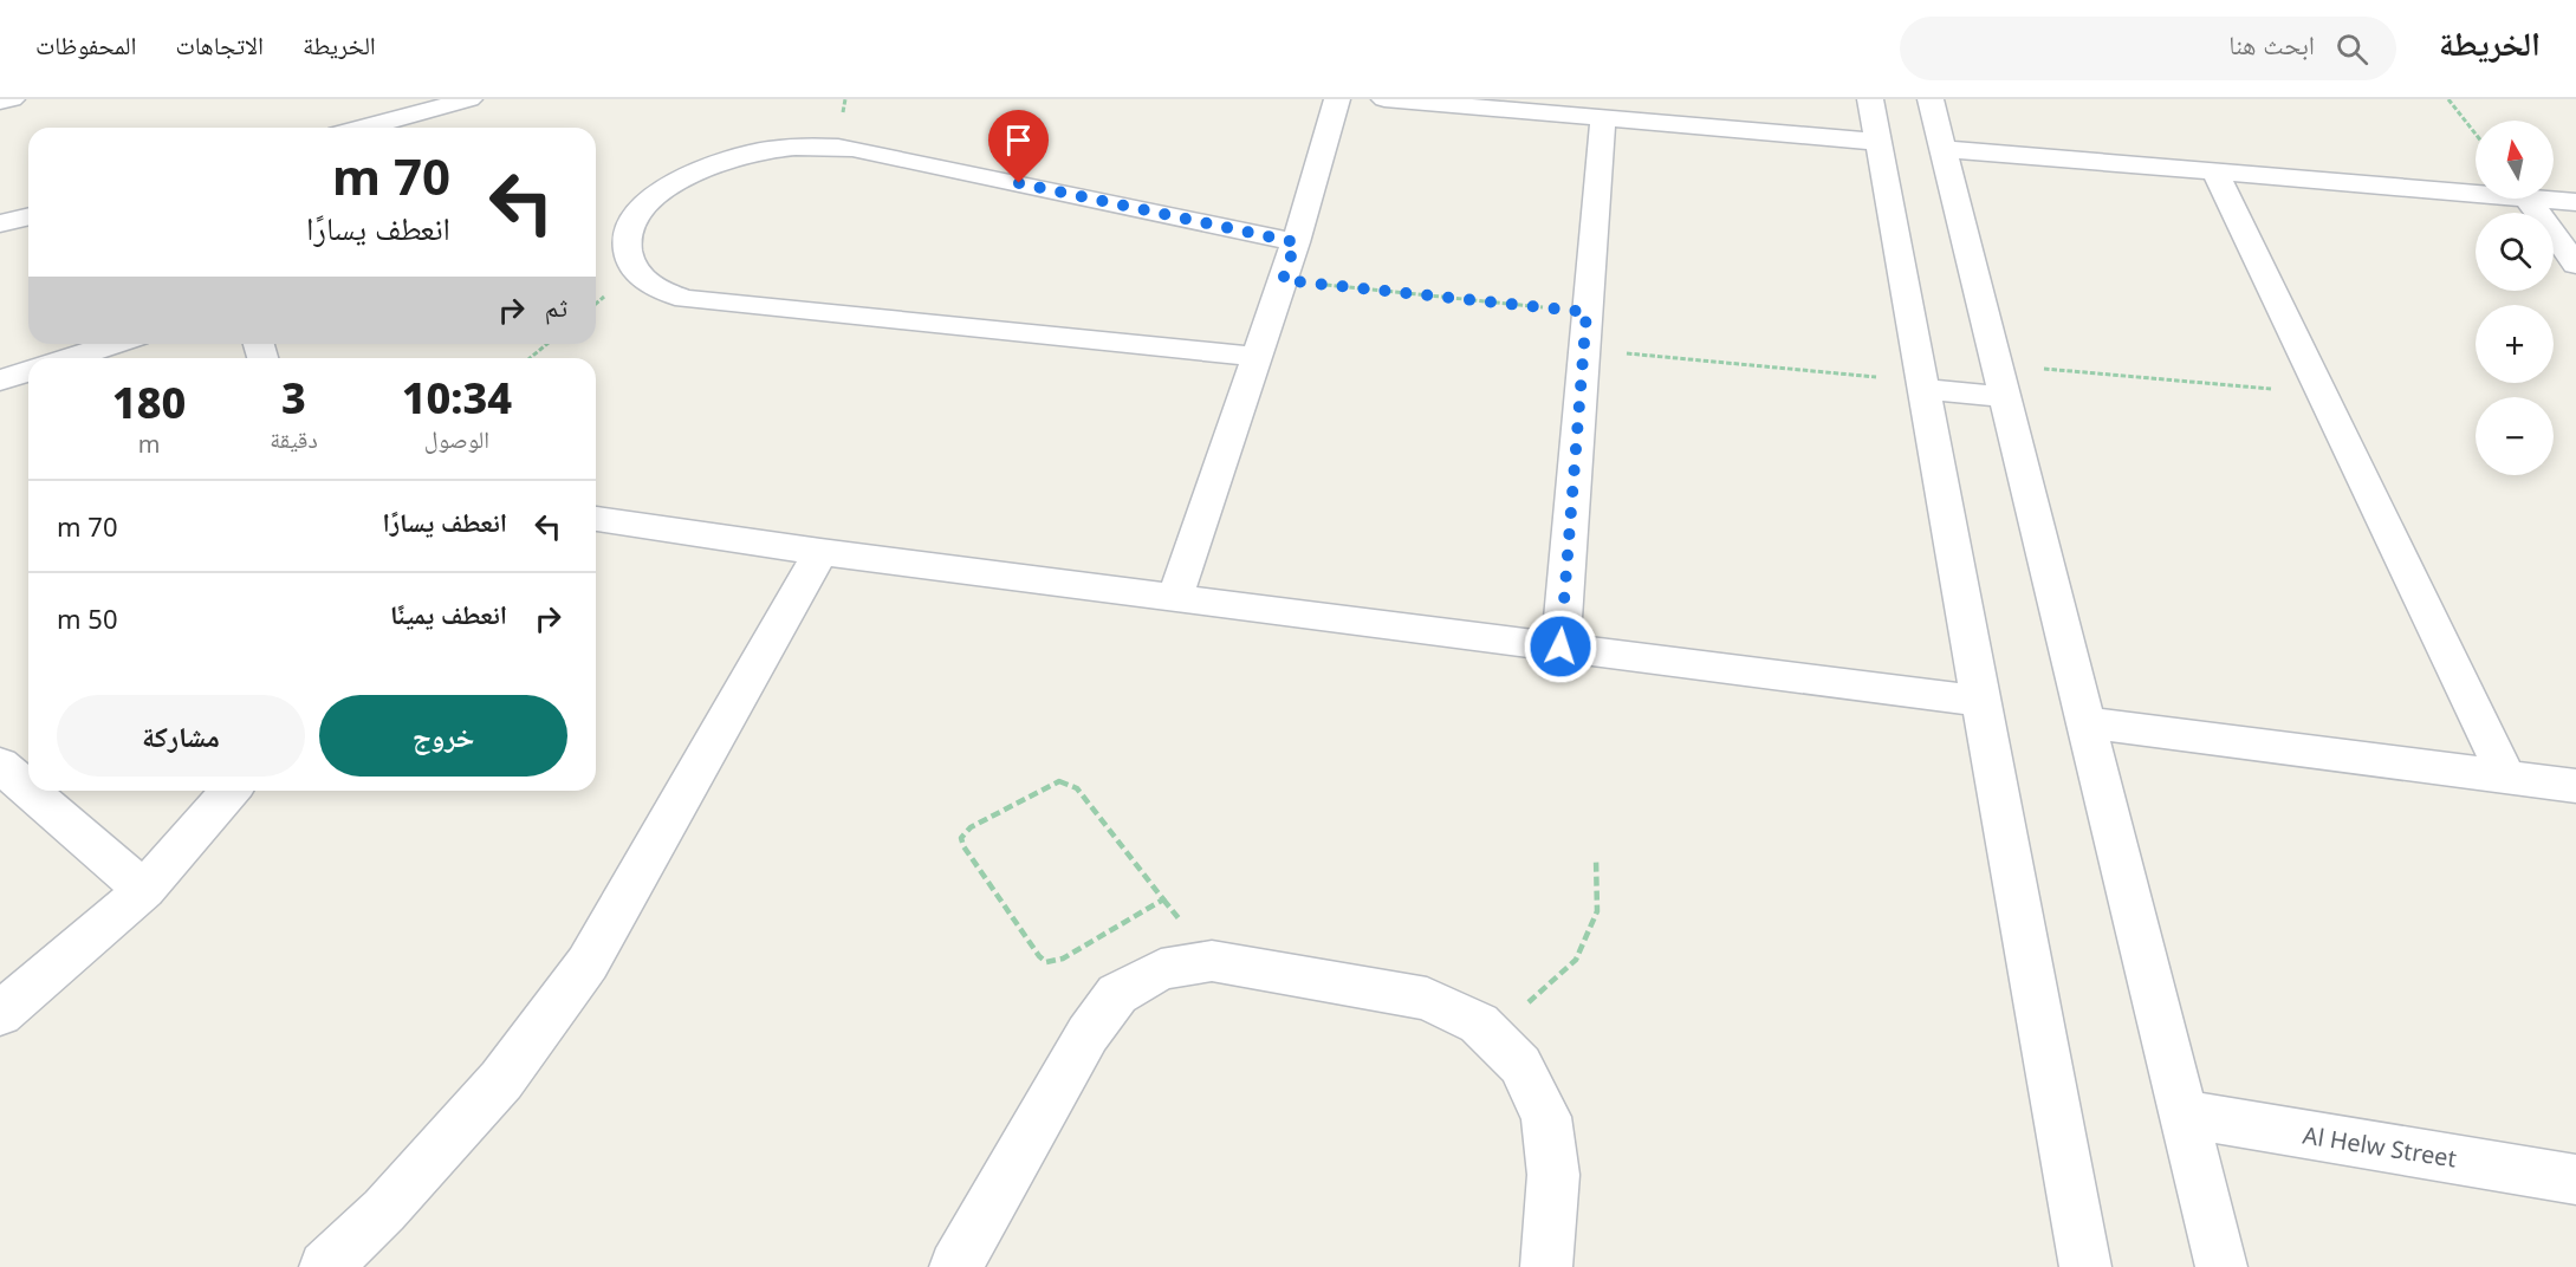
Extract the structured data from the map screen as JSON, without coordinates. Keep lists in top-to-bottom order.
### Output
{
  "streets": {
    "street": ["Al Helw Street"]
  },
  "north": "top",
  "page": {
    "header": "الخريطة",
    "search": "ابحث هنا",
    "nav": ["الخريطة", "الاتجاهات", "المحفوظات"],
    "map_buttons": ["+", "−"],
    "turn": ["70 m", "انعطف يسارًا"],
    "then": "ثم",
    "eta": [
      "10:34",
      "الوصول",
      "3",
      "دقيقة",
      "180",
      "m"
    ],
    "list": [
      {
        "name": "انعطف يسارًا",
        "value": "70 m"
      },
      {
        "name": "انعطف يمينًا",
        "value": "50 m"
      }
    ],
    "buttons": ["خروج", "مشاركة"]
  }
}
